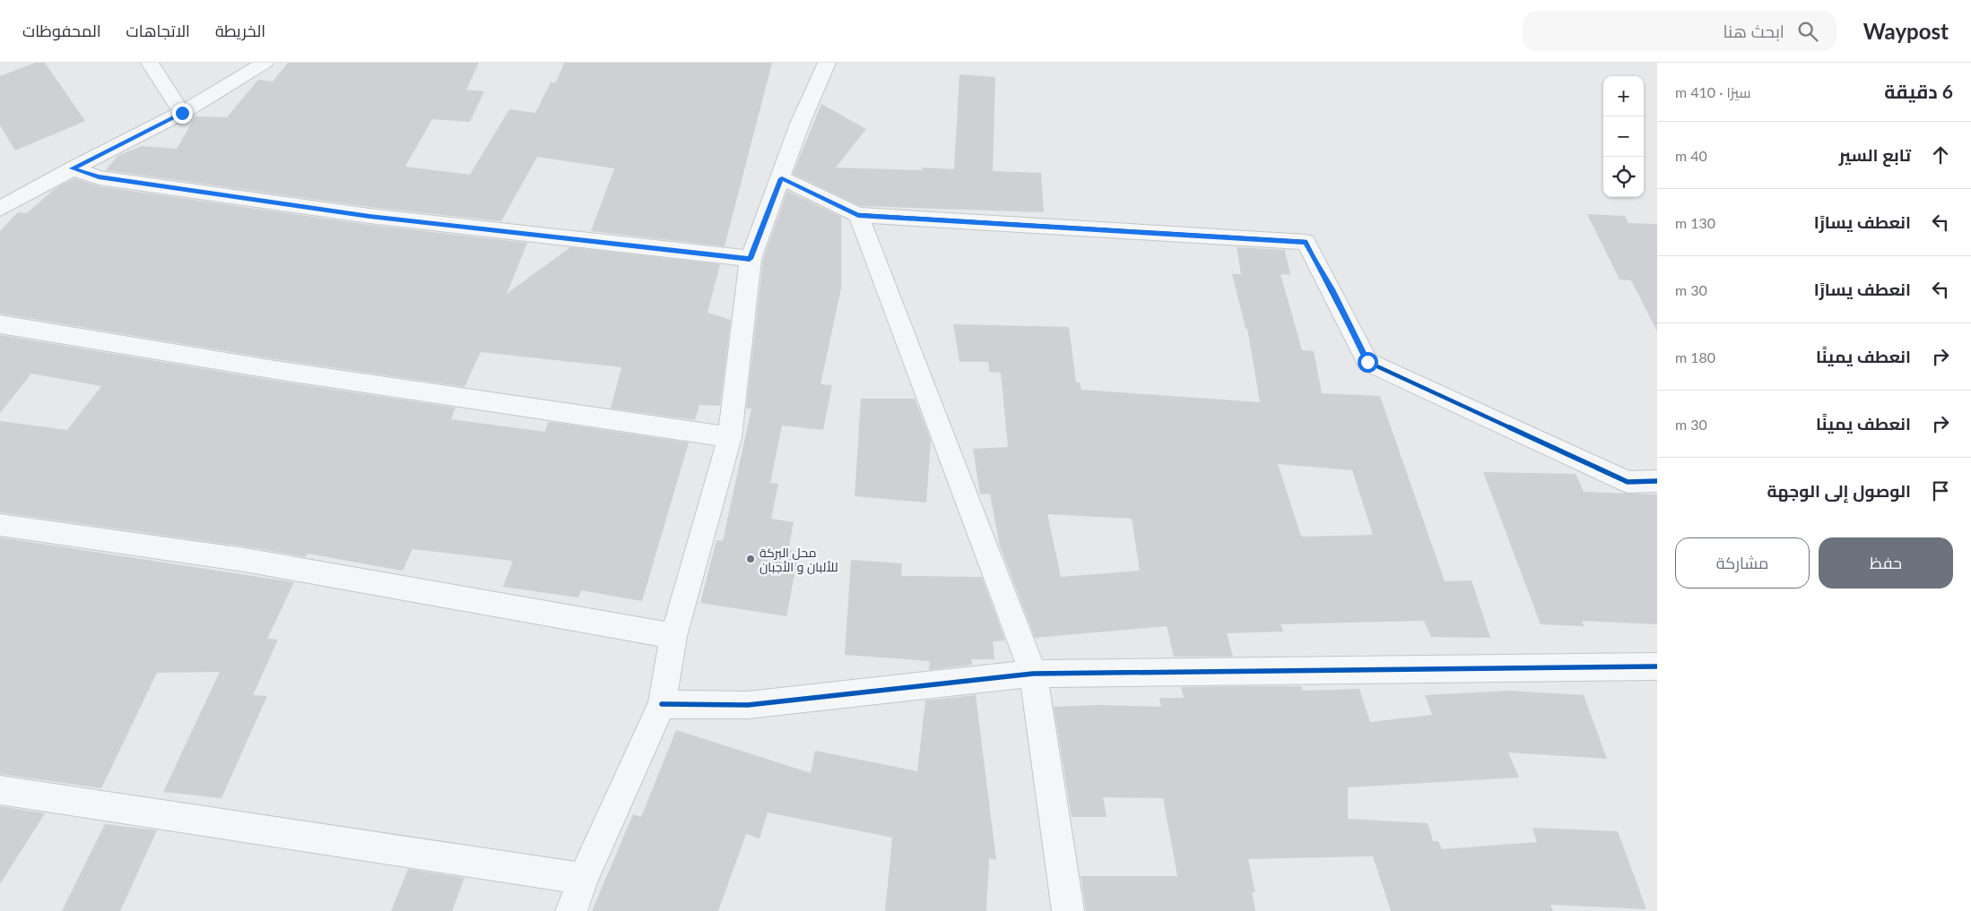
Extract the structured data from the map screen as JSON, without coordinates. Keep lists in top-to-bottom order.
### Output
{
  "places": ["محل البركة للألبان و الأجبان"],
  "page": {
    "header": "Waypost",
    "search": "ابحث هنا",
    "nav": ["الخريطة", "الاتجاهات", "المحفوظات"],
    "heading": ["6 دقيقة", "سيرًا · 410 m"],
    "map_buttons": ["+", "−"],
    "list": [
      ["تابع السير", "40 m"],
      ["انعطف يسارًا", "130 m"],
      ["انعطف يسارًا", "30 m"],
      ["انعطف يمينًا", "180 m"],
      ["انعطف يمينًا", "30 m"],
      "الوصول إلى الوجهة"
    ],
    "buttons": ["حفظ", "مشاركة"]
  }
}
